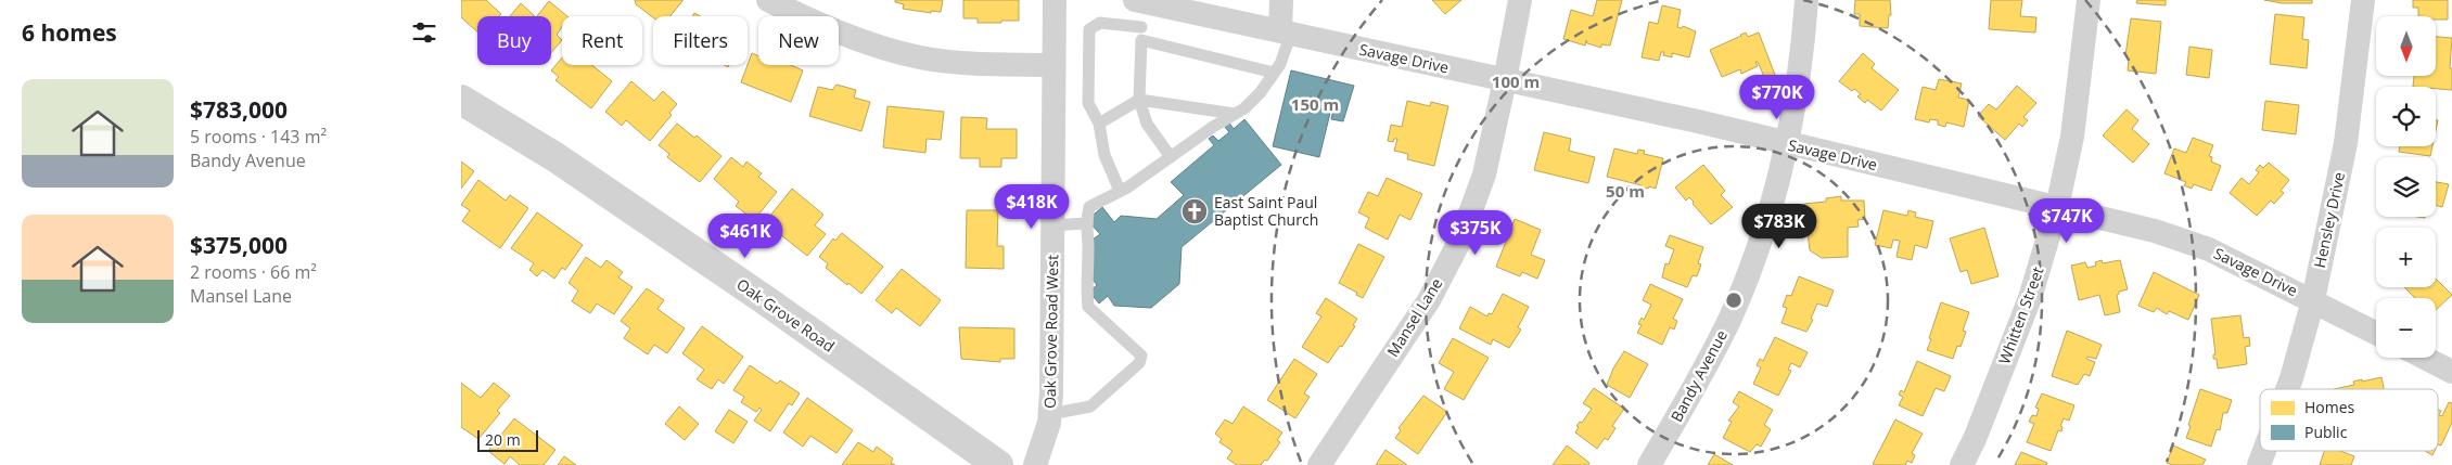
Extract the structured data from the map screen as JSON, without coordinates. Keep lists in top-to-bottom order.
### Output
{
  "streets": {
    "street": [
      "Savage Drive",
      "Hensley Drive",
      "Oak Grove Road",
      "Whitten Street",
      "Mansel Lane",
      "Oak Grove Road West",
      "Bandy Avenue"
    ]
  },
  "crossings": [
    ["Savage Drive", "Hensley Drive"],
    ["Savage Drive", "Whitten Street"],
    ["Savage Drive", "Mansel Lane"],
    ["Savage Drive", "Bandy Avenue"]
  ],
  "places": {
    "church": ["East Saint Paul Baptist Church"]
  },
  "legend": ["Homes", "Public"],
  "scale_bar": "20 m",
  "north": "bottom",
  "page": {
    "heading": "6 homes",
    "map_buttons": ["+", "−"],
    "chip": [
      "Buy",
      "Rent",
      "Filters",
      "New"
    ],
    "list": [
      {
        "name": "$783,000",
        "note": "5 rooms · 143 m² · Bandy Avenue"
      },
      {
        "name": "$375,000",
        "note": "2 rooms · 66 m² · Mansel Lane"
      }
    ],
    "price": [
      "$770K",
      "$418K",
      "$747K",
      "$783K",
      "$375K",
      "$461K"
    ],
    "scale": "20 m"
  },
  "rings": ["100 m", "150 m", "50 m"]
}
